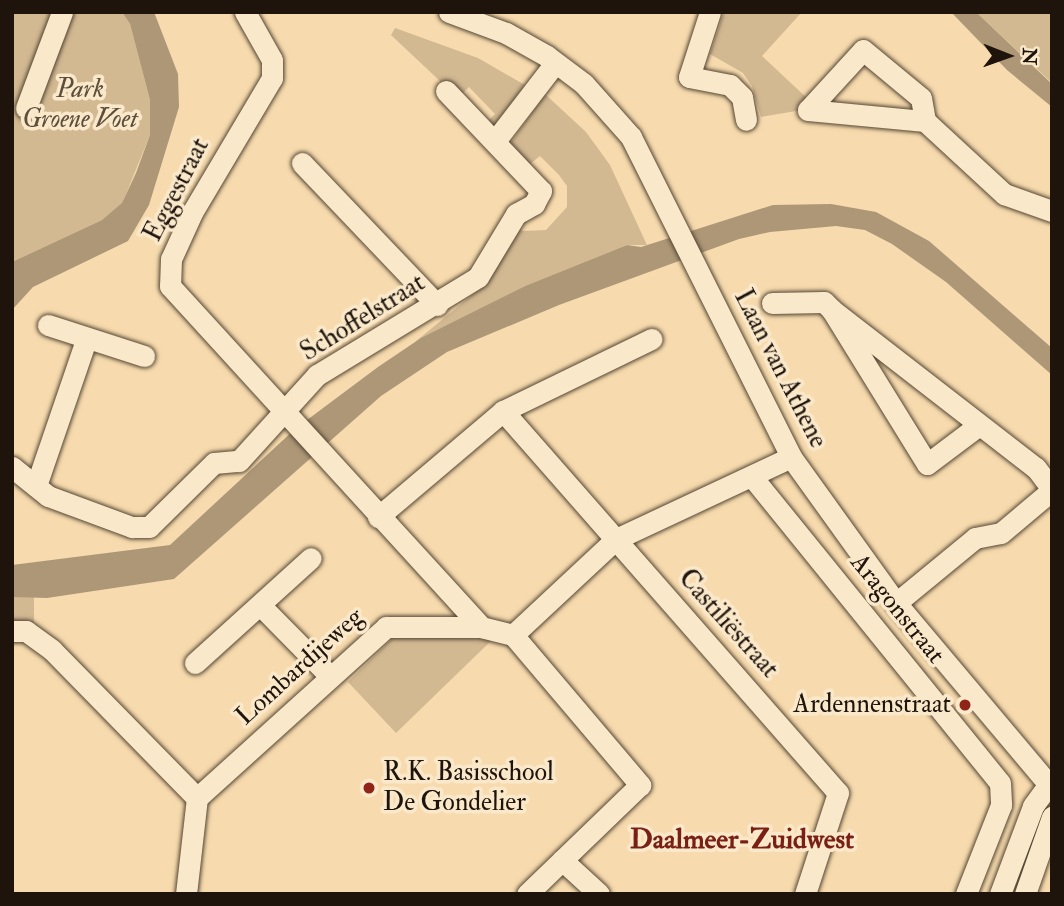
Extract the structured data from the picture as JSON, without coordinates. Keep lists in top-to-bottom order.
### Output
{
  "streets": {
    "street": [
      "Eggestraat",
      "Schoffelstraat",
      "Laan van Athene",
      "Aragonstraat",
      "Castiliëstraat",
      "Lombardijeweg"
    ]
  },
  "crossings": [
    ["Eggestraat", "Schoffelstraat"],
    ["Eggestraat", "Lombardijeweg"]
  ],
  "districts": ["Daalmeer-Zuidwest"],
  "parks": ["Park Groene Voet"],
  "places": ["Ardennenstraat", "R.K. Basisschool De Gondelier"],
  "north": "right"
}
